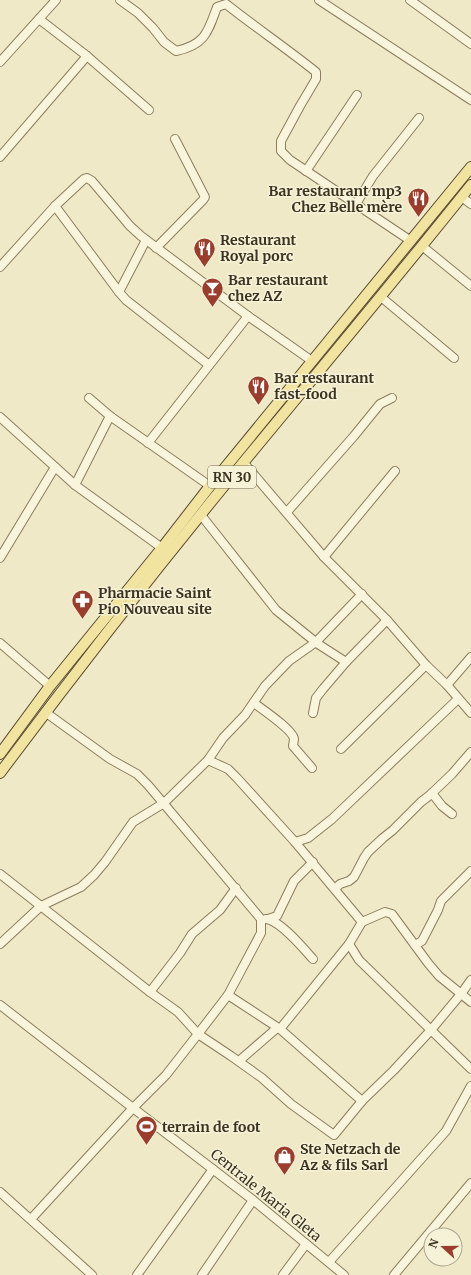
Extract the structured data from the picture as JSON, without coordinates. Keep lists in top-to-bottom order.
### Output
{
  "streets": {
    "main road": ["RN 30"],
    "street": ["Centrale Maria Gleta"]
  },
  "places": {
    "restaurant": ["Bar restaurant mp3 Chez Belle mère", "Restaurant Royal porc", "Bar restaurant fast-food"],
    "bar": ["Bar restaurant chez AZ"],
    "pharmacy": ["Pharmacie Saint Pio Nouveau site"],
    "sports": ["terrain de foot"],
    "shop": ["Ste Netzach de Az & fils Sarl"]
  },
  "north": "left"
}
